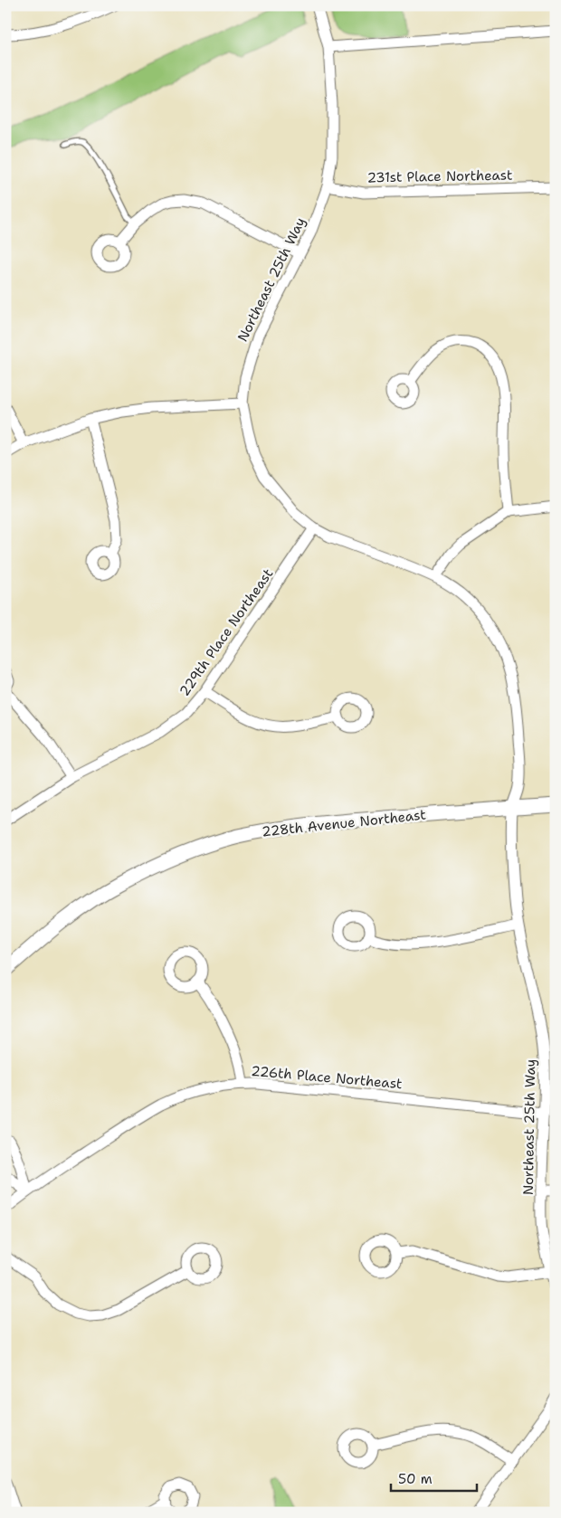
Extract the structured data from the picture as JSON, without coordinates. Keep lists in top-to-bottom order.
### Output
{
  "streets": {
    "main road": ["228th Avenue Northeast"],
    "street": [
      "231st Place Northeast",
      "Northeast 25th Way",
      "229th Place Northeast",
      "226th Place Northeast"
    ]
  },
  "crossings": [
    ["231st Place Northeast", "Northeast 25th Way"],
    ["Northeast 25th Way", "229th Place Northeast"],
    ["Northeast 25th Way", "228th Avenue Northeast"],
    ["Northeast 25th Way", "226th Place Northeast"]
  ],
  "scale_bar": "50 m"
}
